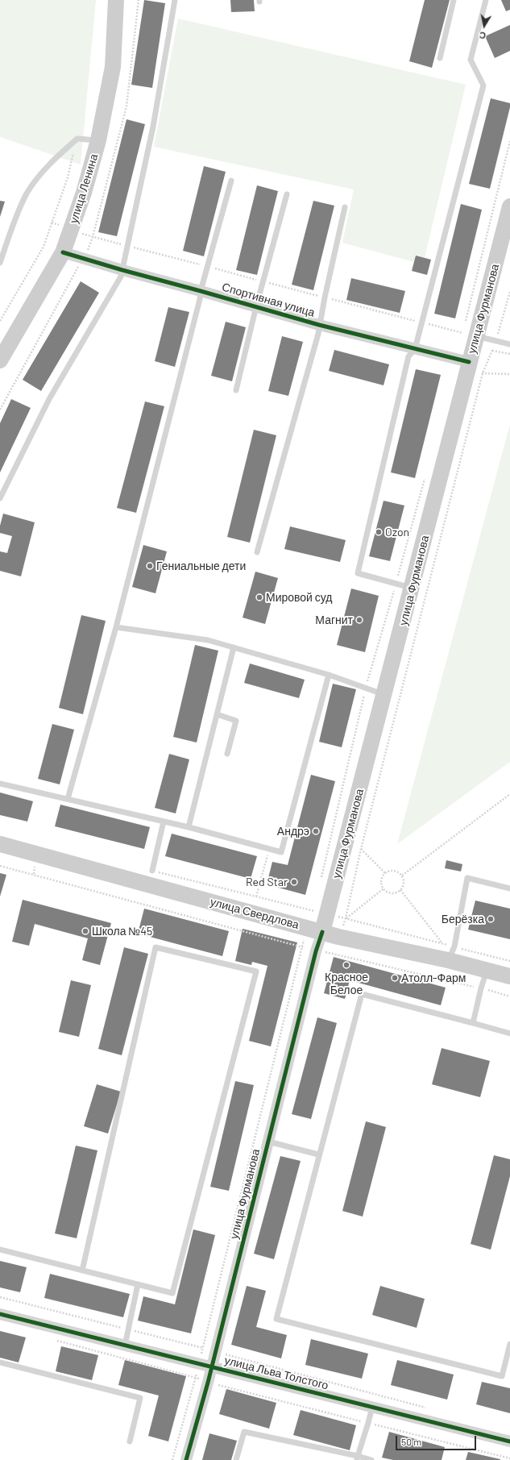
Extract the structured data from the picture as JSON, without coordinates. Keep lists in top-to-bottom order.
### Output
{
  "streets": {
    "main road": ["улица Ленина", "улица Фурманова", "улица Свердлова"],
    "street": ["Спортивная улица", "улица Льва Толстого"]
  },
  "crossings": [
    ["улица Ленина", "Спортивная улица"],
    ["Спортивная улица", "улица Фурманова"],
    ["улица Фурманова", "улица Свердлова"],
    ["улица Фурманова", "улица Льва Толстого"]
  ],
  "places": [
    "Ozon",
    "Гениальные дети",
    "Мировой суд",
    "Магнит",
    "Андрэ",
    "Red Star",
    "Берёзка",
    "Школа №45",
    "Красное Белое",
    "Атолл-Фарм"
  ],
  "scale_bar": "50 m",
  "north": "bottom"
}
